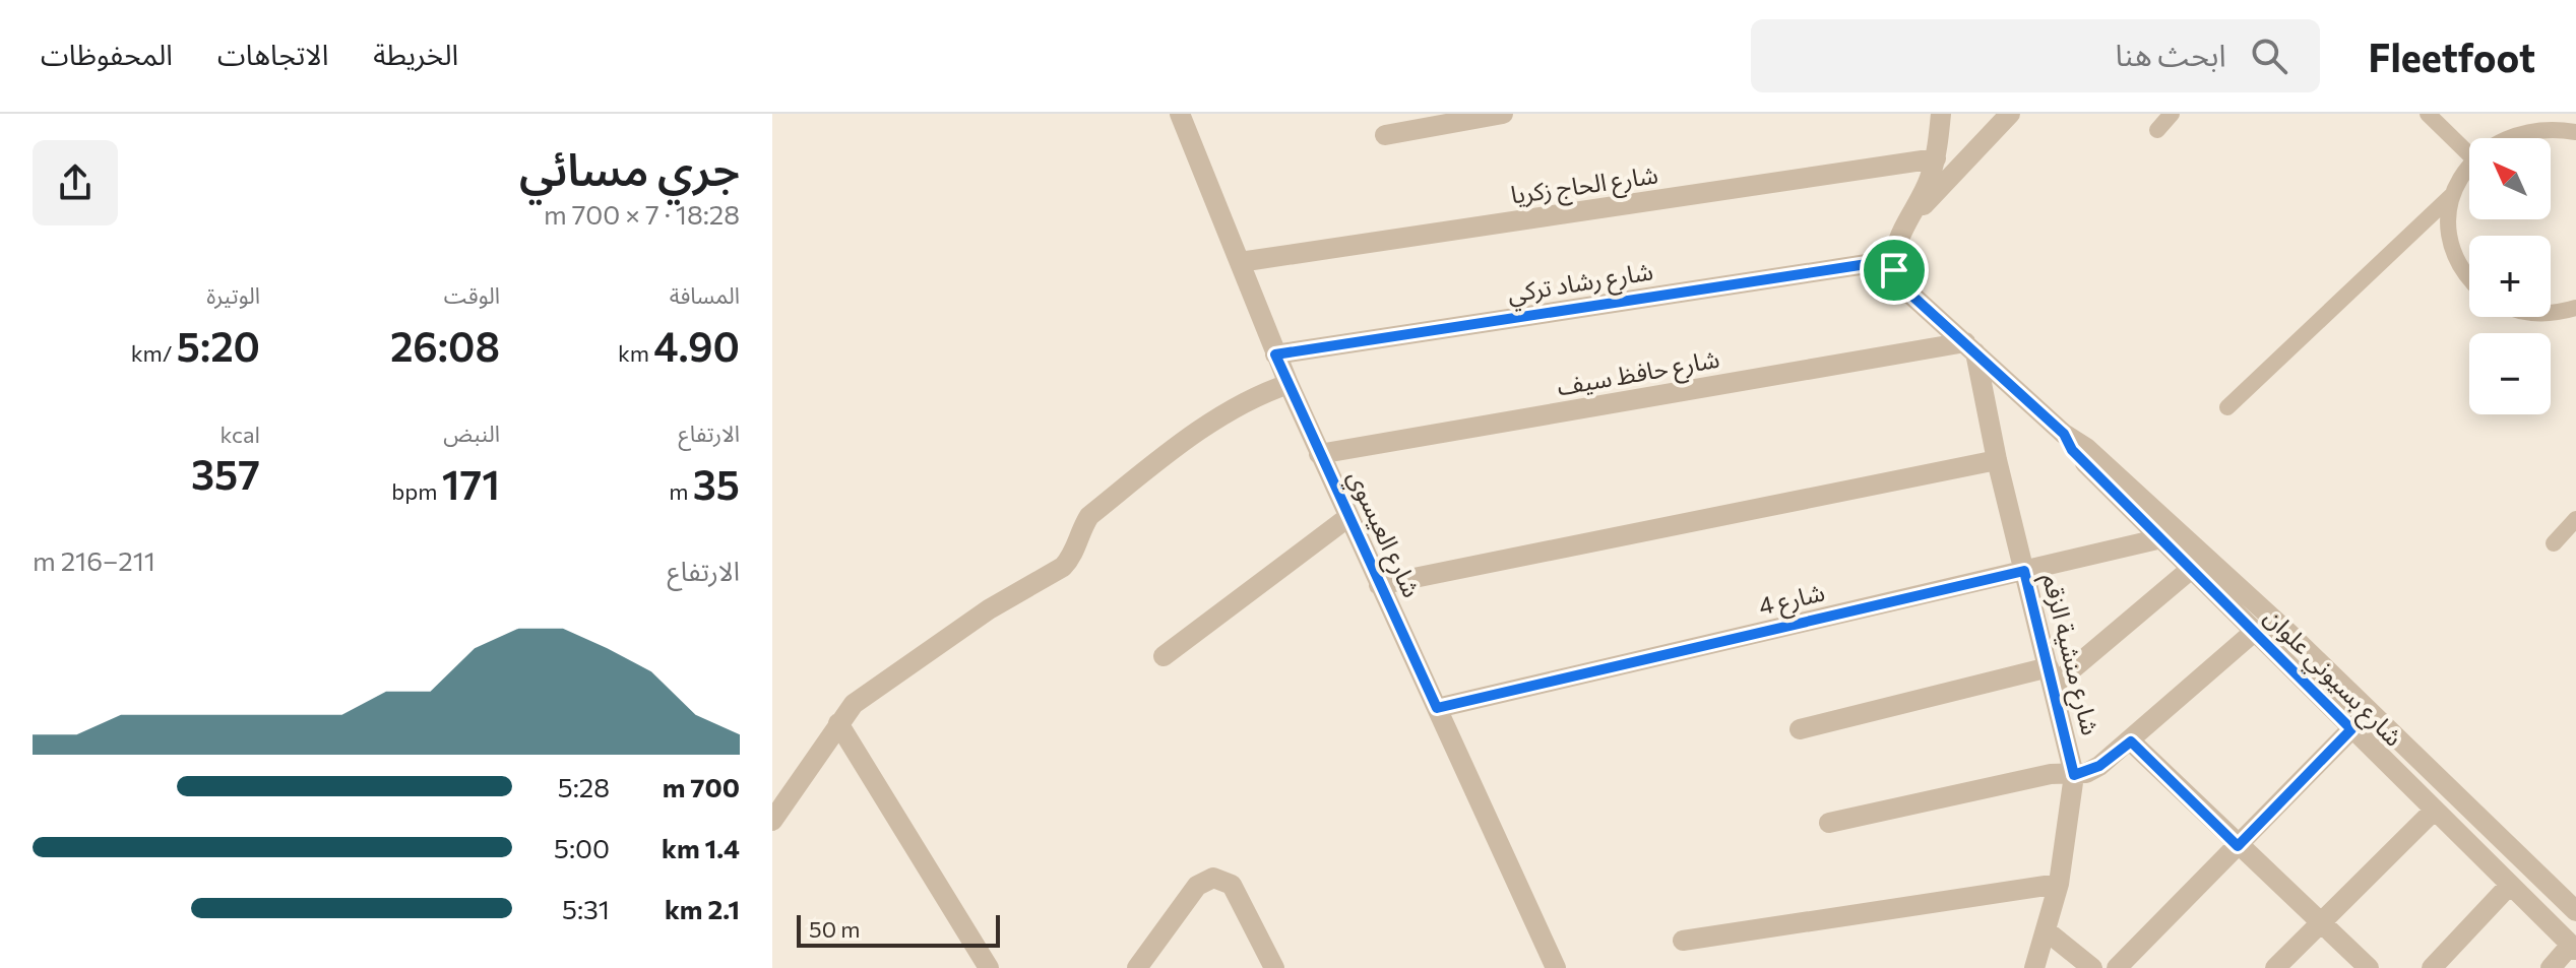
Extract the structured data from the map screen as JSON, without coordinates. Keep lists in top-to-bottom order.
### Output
{
  "streets": {
    "street": [
      "شارع الحاج زكريا",
      "شارع رشاد تركي",
      "شارع حافظ سيف",
      "شارع العيسوي",
      "شارع 4",
      "شارع منشية الزقم",
      "شارع بسيوني علوان"
    ]
  },
  "crossings": [
    ["شارع الحاج زكريا", "شارع العيسوي"],
    ["شارع رشاد تركي", "شارع العيسوي"],
    ["شارع رشاد تركي", "شارع بسيوني علوان"],
    ["شارع حافظ سيف", "شارع العيسوي"],
    ["شارع حافظ سيف", "شارع منشية الزقم"],
    ["شارع حافظ سيف", "شارع بسيوني علوان"],
    ["شارع العيسوي", "شارع 4"],
    ["شارع 4", "شارع منشية الزقم"],
    ["شارع 4", "شارع بسيوني علوان"],
    ["شارع منشية الزقم", "شارع بسيوني علوان"]
  ],
  "scale_bar": "50 m",
  "north": "top left",
  "page": {
    "header": "Fleetfoot",
    "search": "ابحث هنا",
    "nav": ["الخريطة", "الاتجاهات", "المحفوظات"],
    "heading": ["جري مسائي", "18:28 · 7 × 700 m"],
    "map_buttons": ["+", "−"],
    "stats": [
      ["المسافة", "4.90 km"],
      ["الوقت", "26:08"],
      ["الوتيرة", "5:20 /km"],
      ["الارتفاع", "35 m"],
      ["النبض", "171 bpm"],
      ["kcal", "357"]
    ],
    "chart": ["الارتفاع", "211–216 m"],
    "list": [
      {
        "name": "700 m",
        "note": "5:28"
      },
      {
        "name": "1.4 km",
        "note": "5:00"
      },
      {
        "name": "2.1 km",
        "note": "5:31"
      }
    ],
    "scale": "50 m"
  }
}
